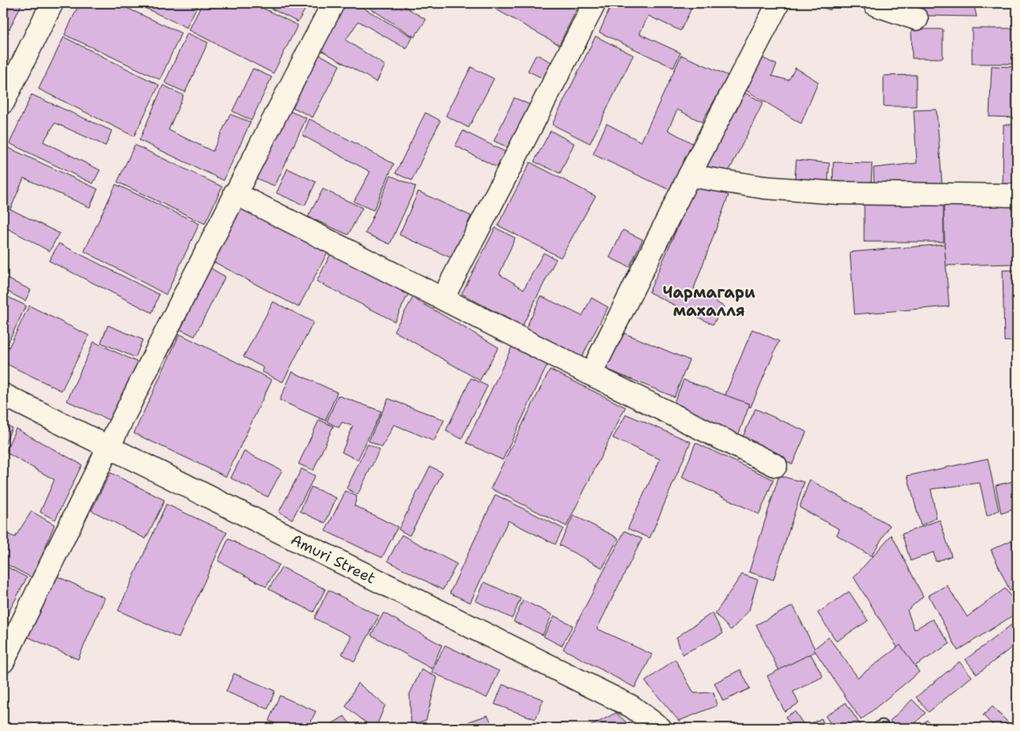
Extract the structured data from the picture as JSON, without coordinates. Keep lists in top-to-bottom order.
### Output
{
  "streets": {
    "street": ["Amuri Street"]
  },
  "districts": ["Чармагари махалля"]
}
